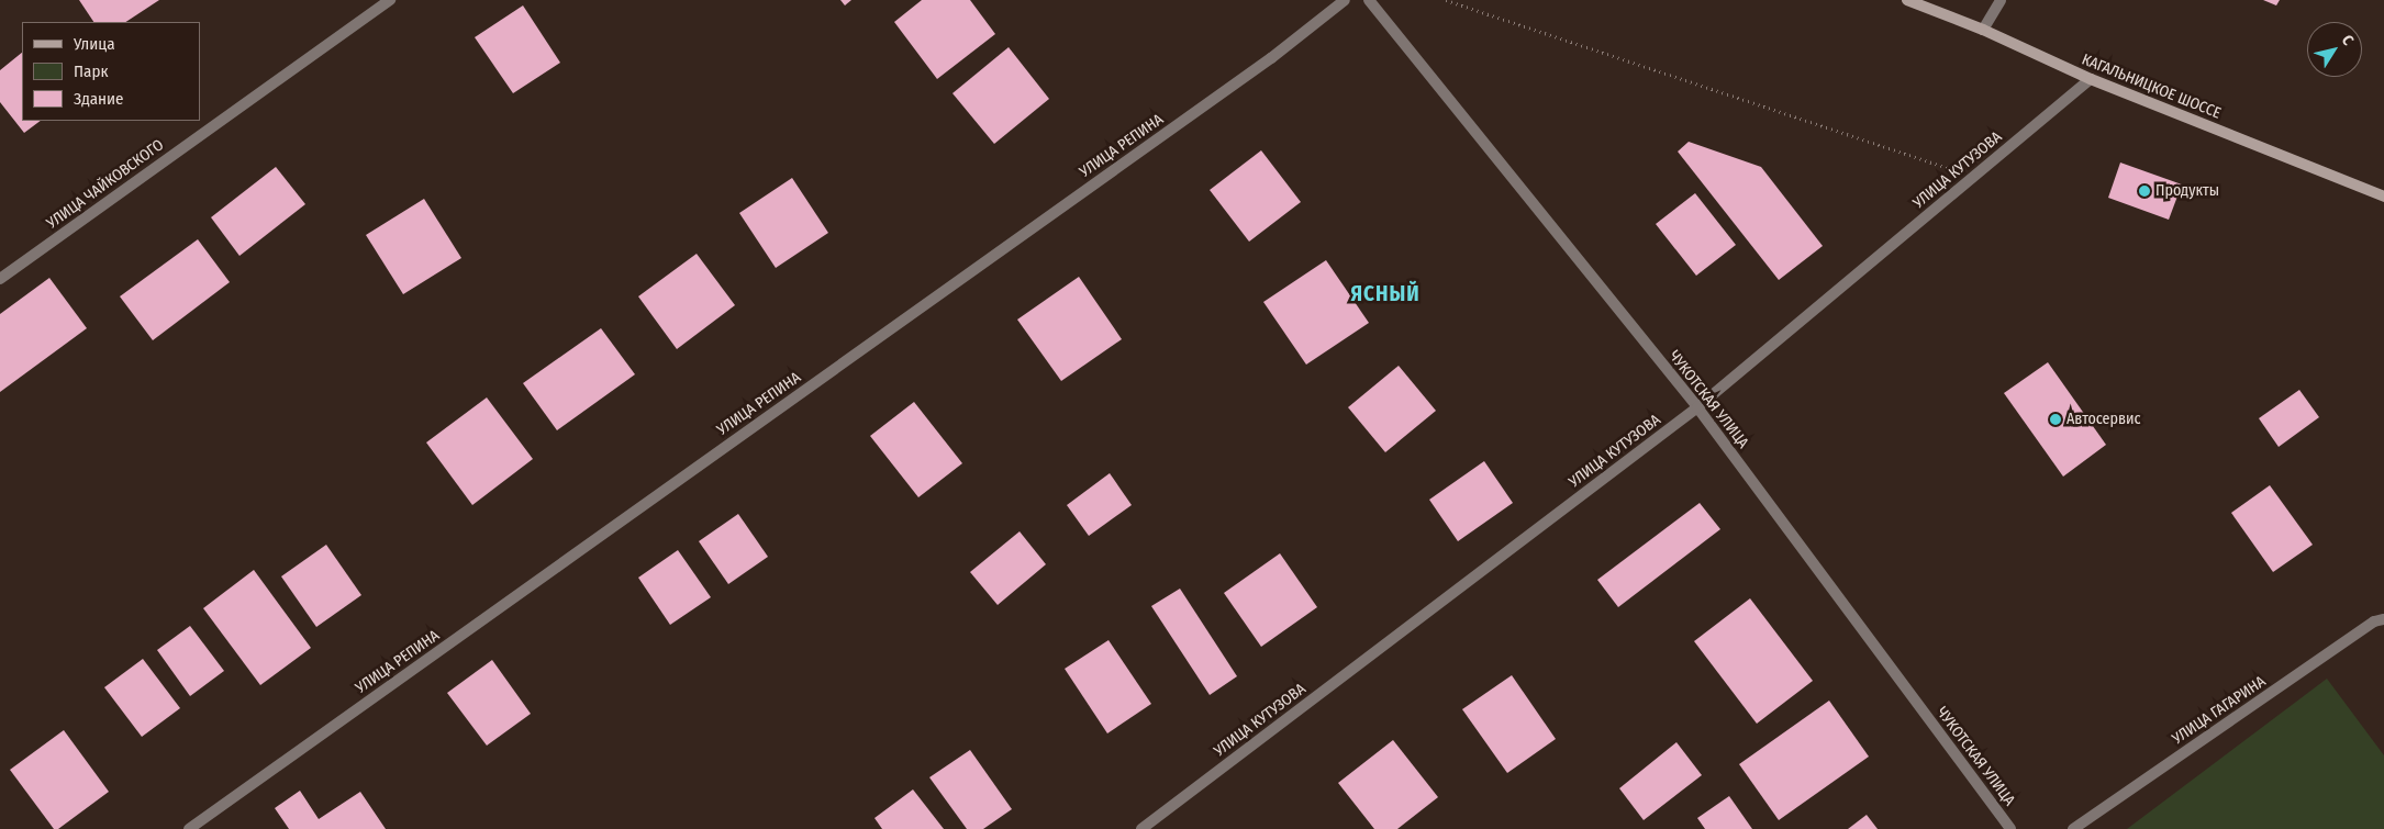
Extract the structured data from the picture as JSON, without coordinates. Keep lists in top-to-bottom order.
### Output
{
  "streets": {
    "main road": ["КАГАЛЬНИЦКОЕ ШОССЕ"],
    "street": [
      "УЛИЦА РЕПИНА",
      "УЛИЦА КУТУЗОВА",
      "УЛИЦА ЧАЙКОВСКОГО",
      "ЧУКОТСКАЯ УЛИЦА",
      "УЛИЦА ГАГАРИНА"
    ]
  },
  "crossings": [
    ["КАГАЛЬНИЦКОЕ ШОССЕ", "УЛИЦА КУТУЗОВА"],
    ["УЛИЦА КУТУЗОВА", "ЧУКОТСКАЯ УЛИЦА"]
  ],
  "districts": ["ЯСНЫЙ"],
  "places": ["Продукты", "Автосервис"],
  "legend": ["Улица", "Парк", "Здание"],
  "north": "top right"
}
